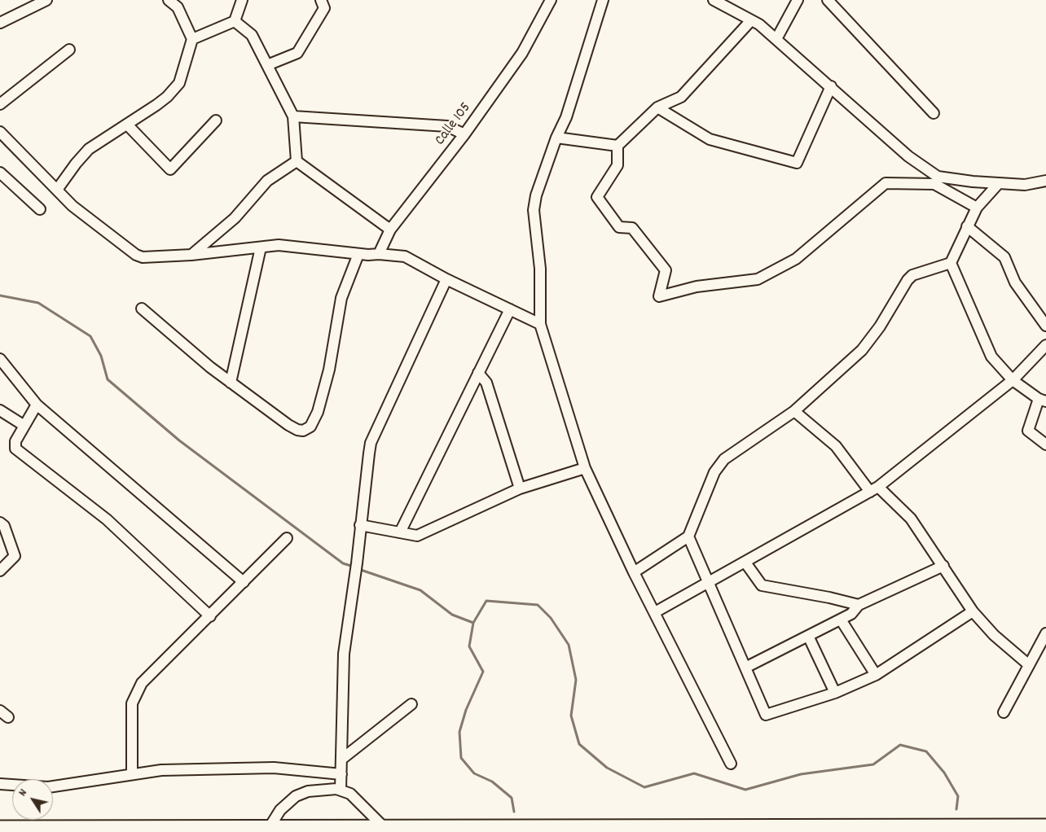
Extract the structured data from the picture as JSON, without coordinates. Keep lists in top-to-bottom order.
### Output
{
  "streets": {
    "street": ["Calle 105"]
  },
  "north": "top left"
}
